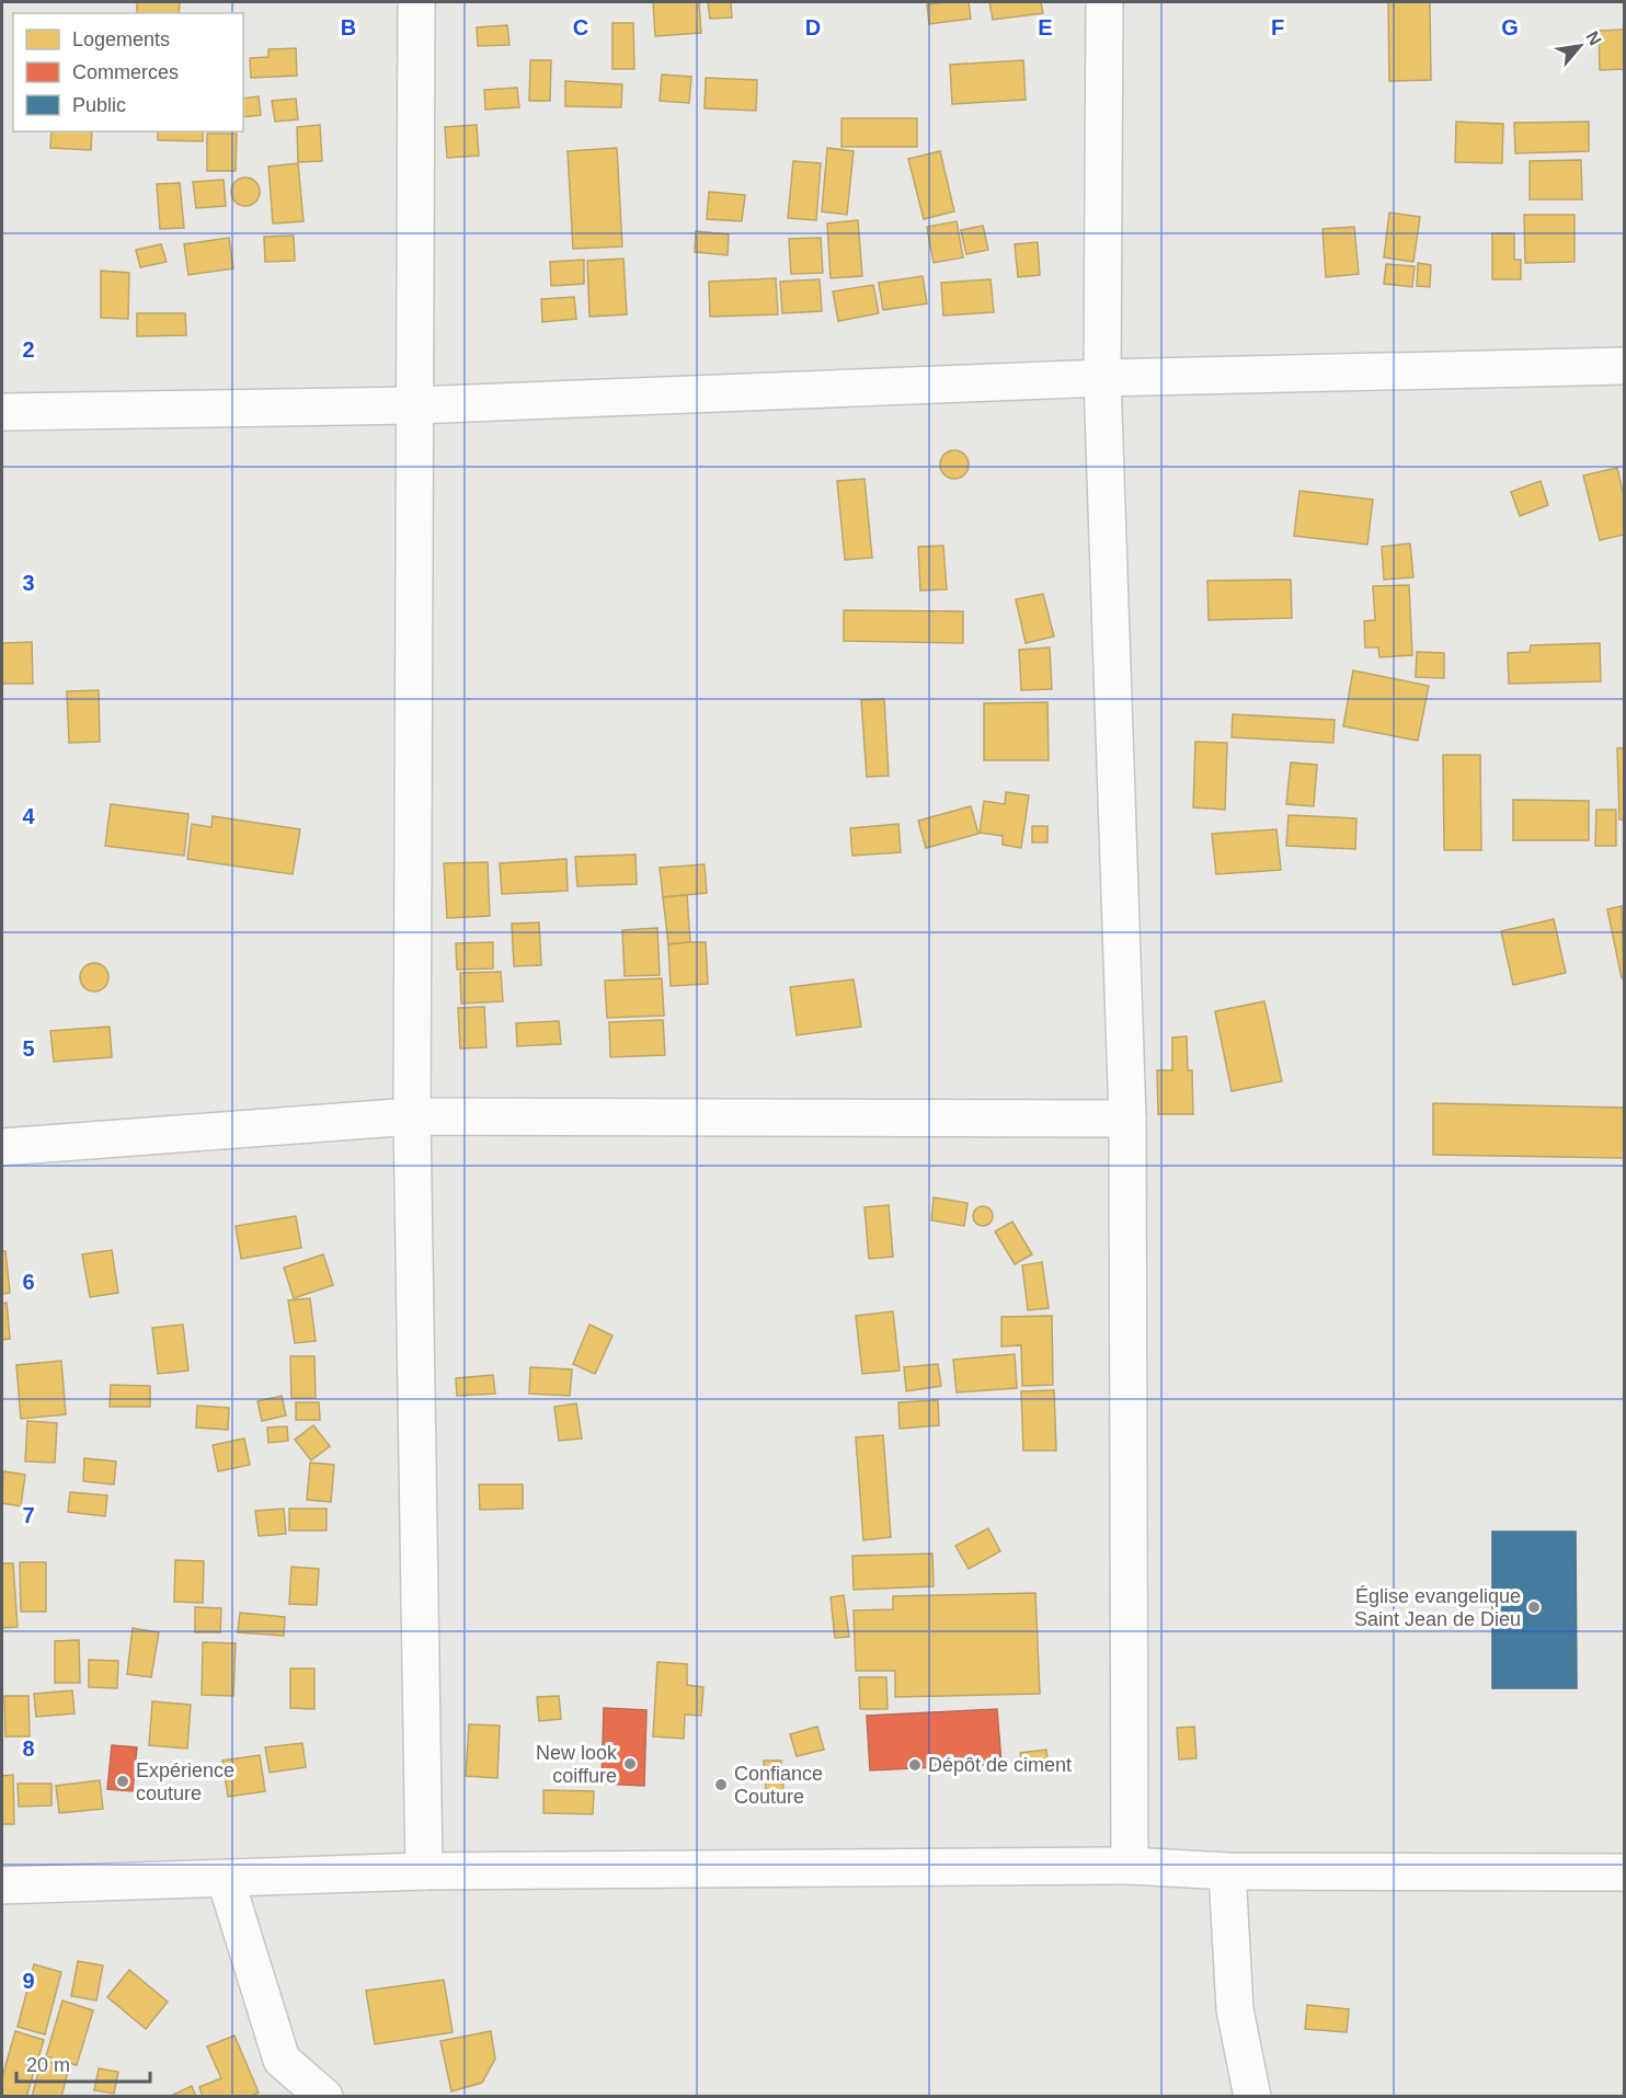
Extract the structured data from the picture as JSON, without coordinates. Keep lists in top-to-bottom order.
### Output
{
  "places": [
    "Église evangelique Saint Jean de Dieu",
    "New look coiffure",
    "Dépôt de ciment",
    "Expérience couture",
    "Confiance Couture"
  ],
  "legend": ["Logements", "Commerces", "Public"],
  "scale_bar": "20 m",
  "north": "top right",
  "grid": {
    "columns": [
      "B",
      "C",
      "D",
      "E",
      "F",
      "G"
    ],
    "rows": [
      "2",
      "3",
      "4",
      "5",
      "6",
      "7",
      "8",
      "9"
    ]
  }
}
